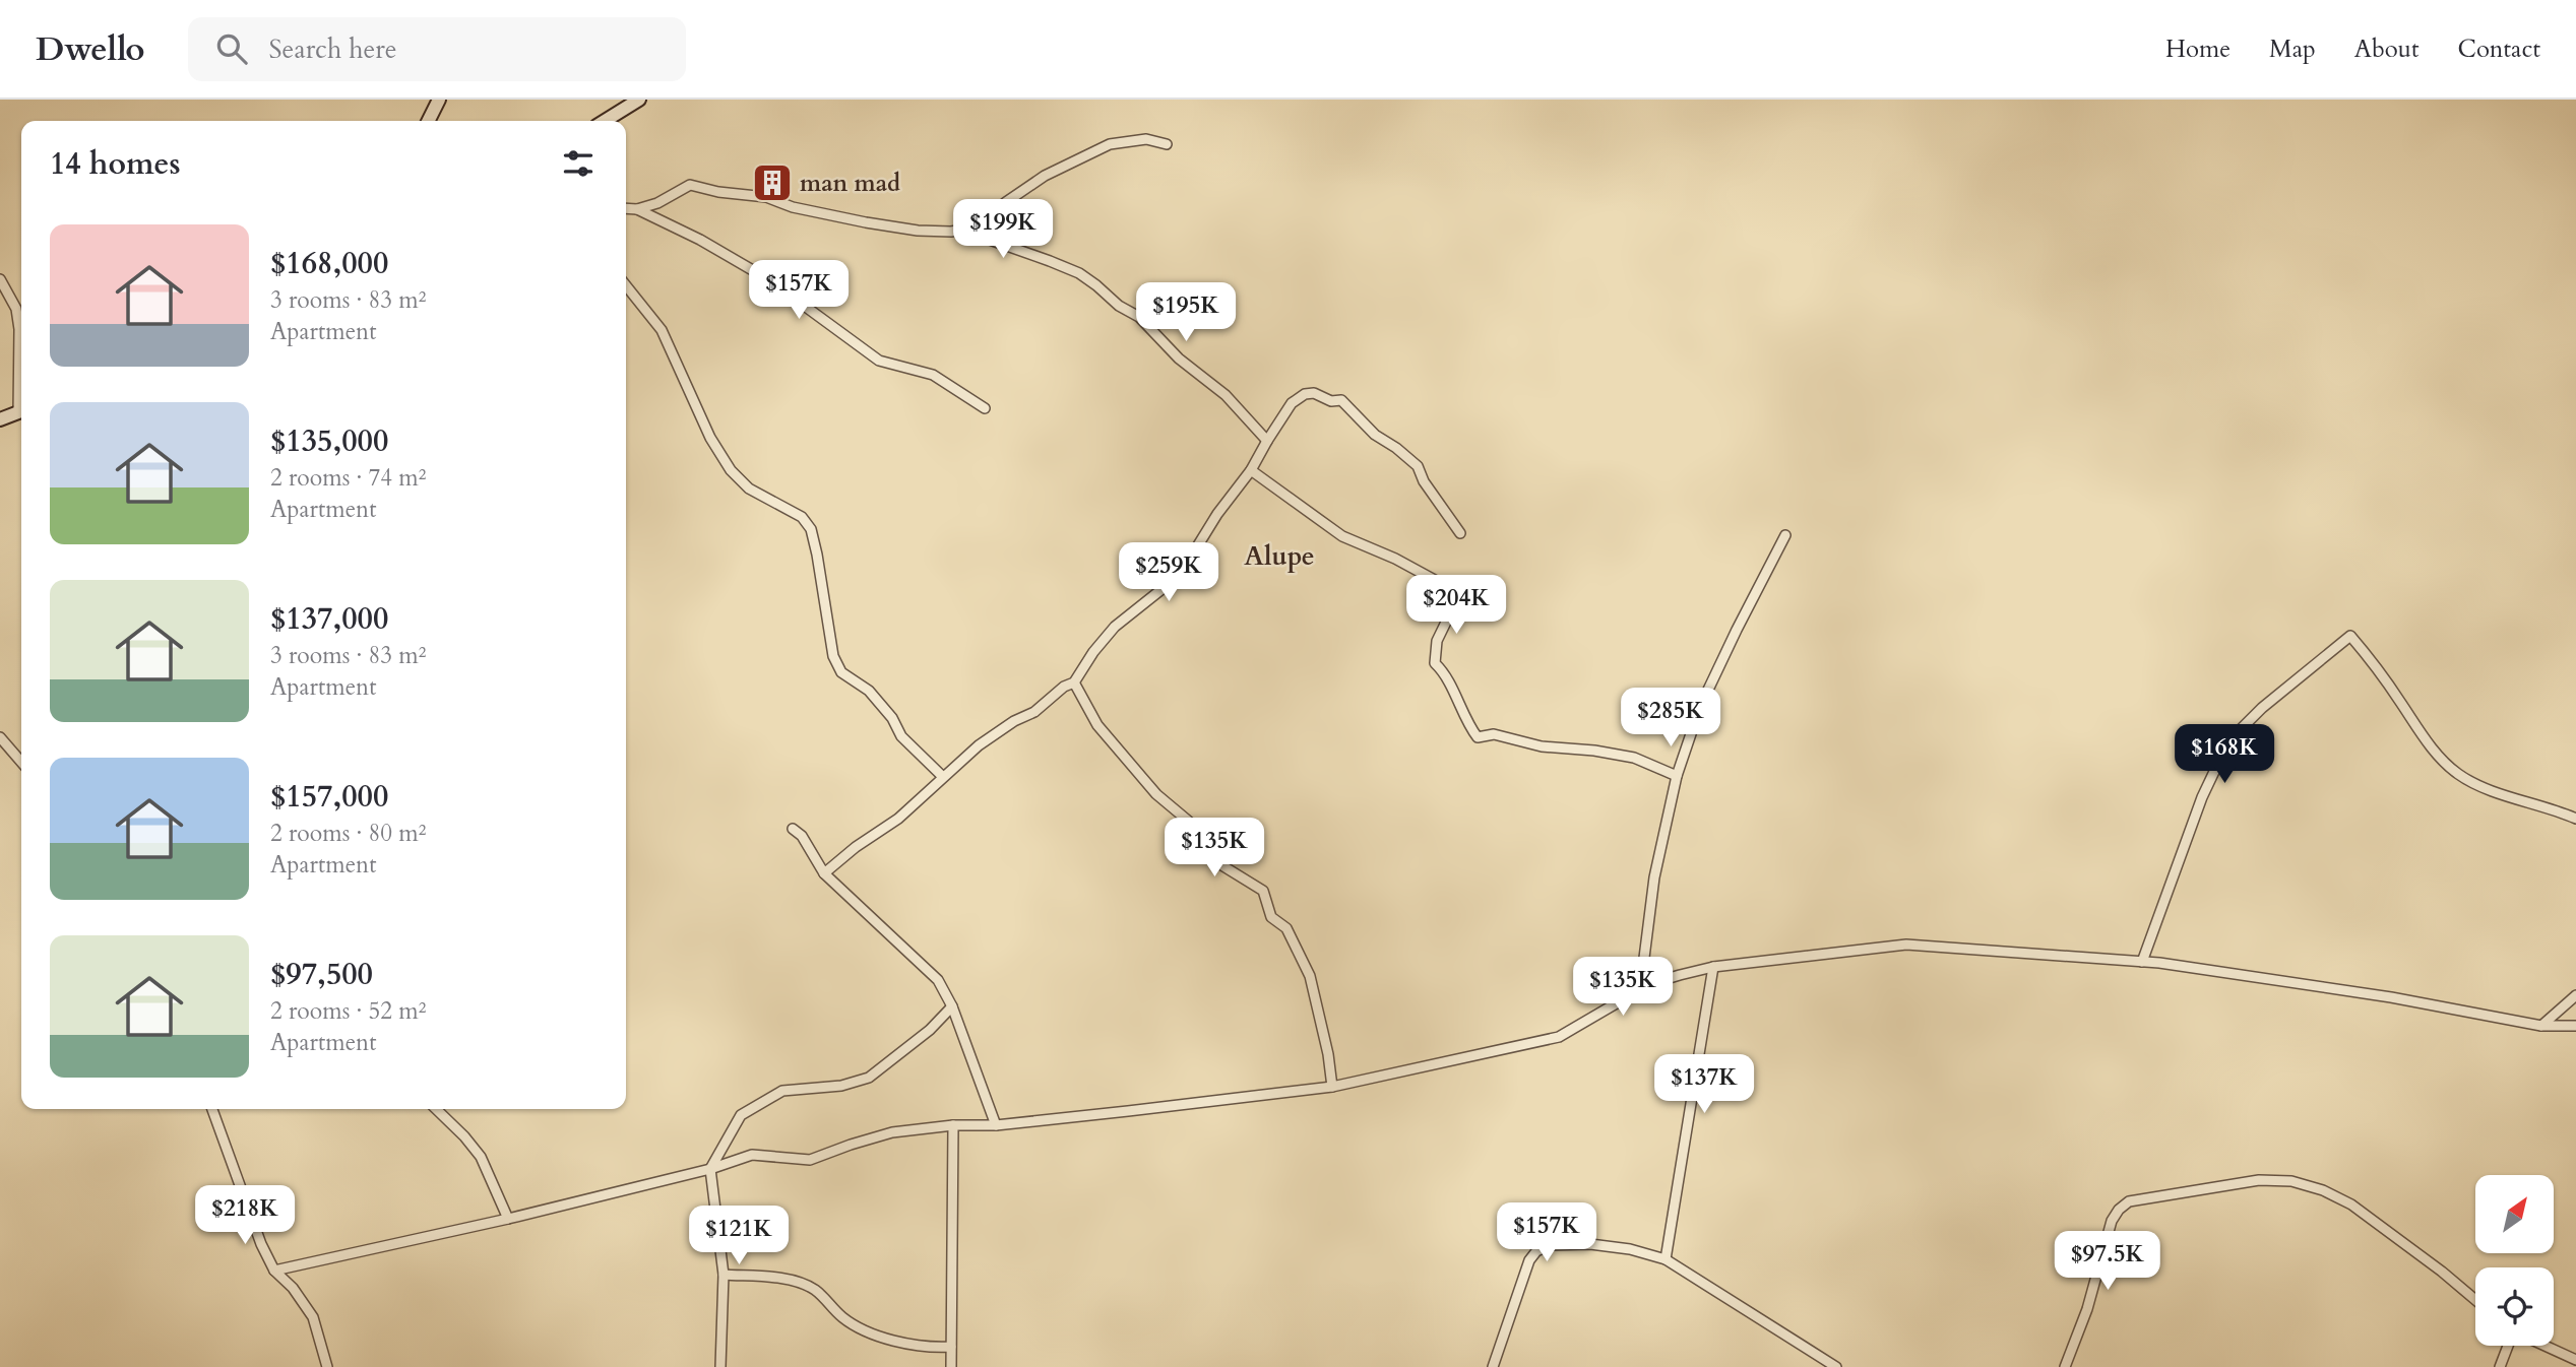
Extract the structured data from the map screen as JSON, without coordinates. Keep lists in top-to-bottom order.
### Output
{
  "districts": ["Alupe"],
  "places": {
    "building": ["man mad"]
  },
  "north": "top right",
  "page": {
    "header": "Dwello",
    "search": "Search here",
    "nav": [
      "Home",
      "Map",
      "About",
      "Contact"
    ],
    "heading": "14 homes",
    "price": [
      "$199K",
      "$157K",
      "$195K",
      "$259K",
      "$204K",
      "$285K",
      "$168K",
      "$135K",
      "$135K",
      "$137K",
      "$218K",
      "$157K",
      "$121K",
      "$97.5K"
    ],
    "list": [
      {
        "name": "$168,000",
        "note": "3 rooms · 83 m² · Apartment"
      },
      {
        "name": "$135,000",
        "note": "2 rooms · 74 m² · Apartment"
      },
      {
        "name": "$137,000",
        "note": "3 rooms · 83 m² · Apartment"
      },
      {
        "name": "$157,000",
        "note": "2 rooms · 80 m² · Apartment"
      },
      {
        "name": "$97,500",
        "note": "2 rooms · 52 m² · Apartment"
      }
    ]
  }
}
